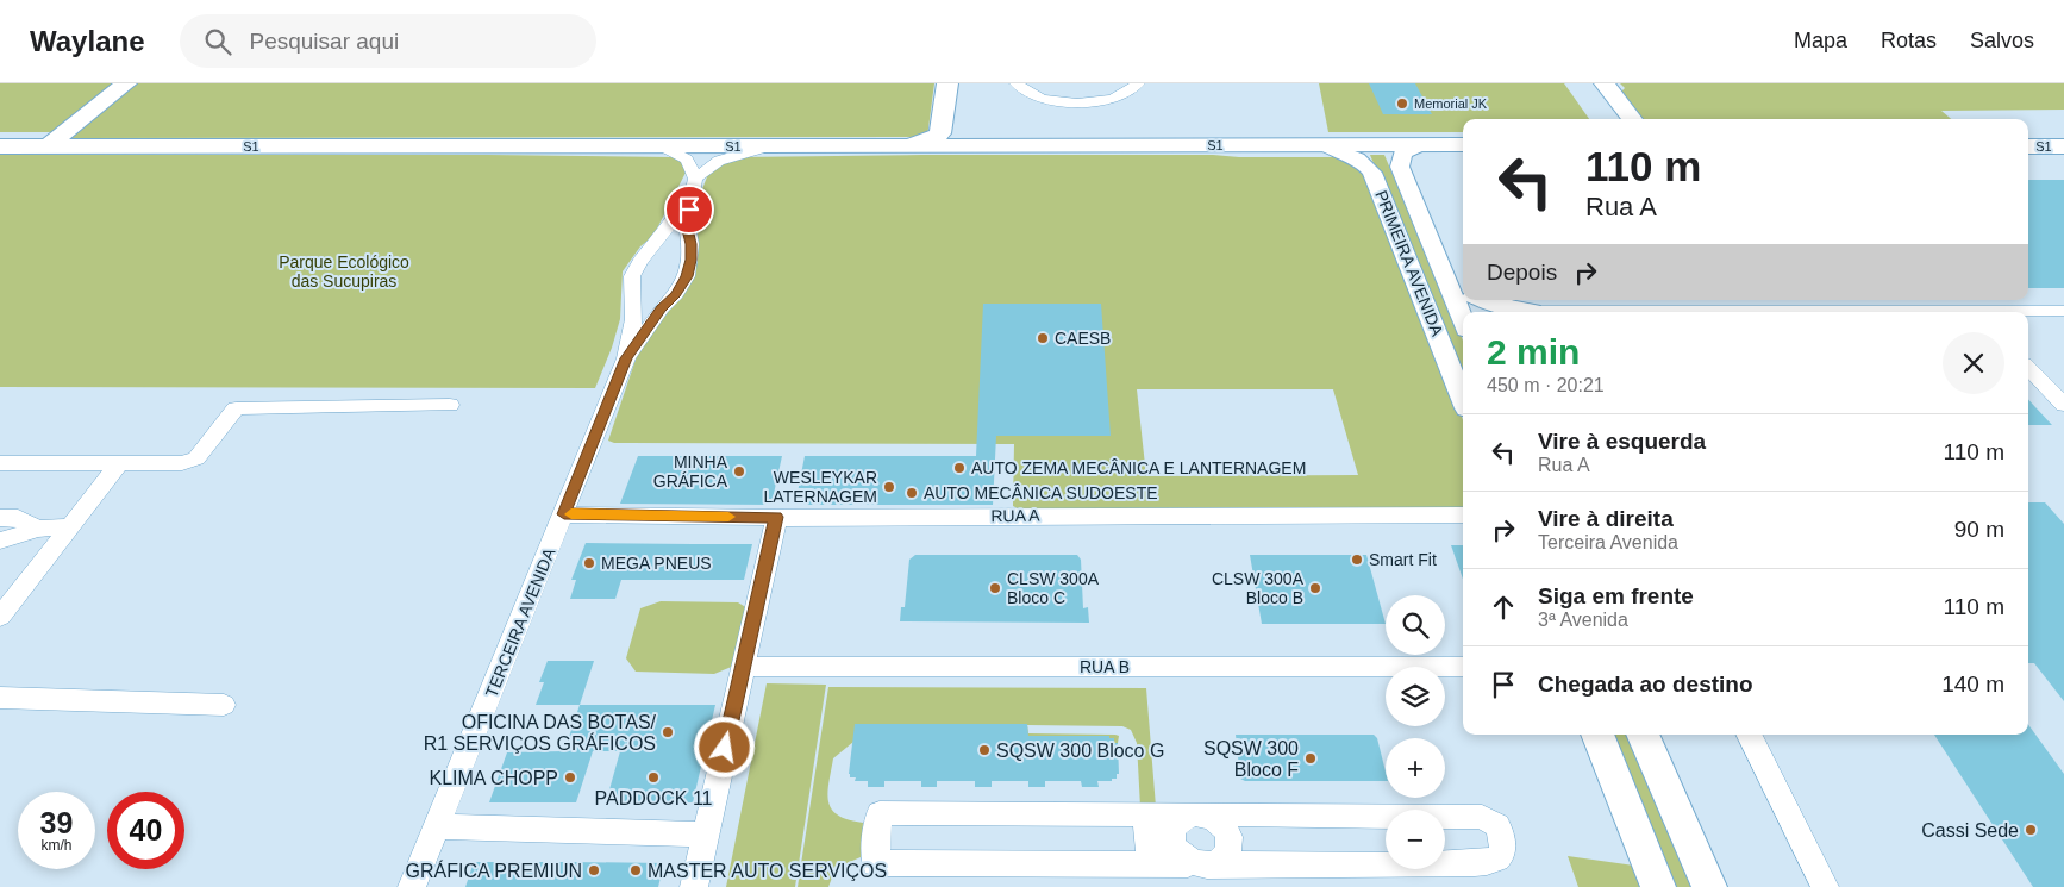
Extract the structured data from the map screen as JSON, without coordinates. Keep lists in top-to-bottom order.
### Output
{
  "streets": {
    "highway": ["S1"],
    "main road": ["PRIMEIRA AVENIDA"],
    "street": ["RUA A", "TERCEIRA AVENIDA", "RUA B"]
  },
  "crossings": [
    ["S1", "PRIMEIRA AVENIDA"],
    ["RUA A", "TERCEIRA AVENIDA"]
  ],
  "parks": ["Parque Ecológico das Sucupiras"],
  "places": [
    "Memorial JK",
    "CAESB",
    "AUTO ZEMA MECÂNICA E LANTERNAGEM",
    "MINHA GRÁFICA",
    "WESLEYKAR LATERNAGEM",
    "AUTO MECÂNICA SUDOESTE",
    "Smart Fit",
    "MEGA PNEUS",
    "CLSW 300A Bloco C",
    "CLSW 300A Bloco B",
    "OFICINA DAS BOTAS/ R1 SERVIÇOS GRÁFICOS",
    "SQSW 300 Bloco G",
    "SQSW 300 Bloco F",
    "KLIMA CHOPP",
    "PADDOCK 11",
    "Cassi Sede",
    "GRÁFICA PREMIUN",
    "MASTER AUTO SERVIÇOS"
  ],
  "page": {
    "header": "Waylane",
    "search": "Pesquisar aqui",
    "nav": ["Mapa", "Rotas", "Salvos"],
    "turn": ["110 m", "Rua A"],
    "then": "Depois",
    "heading": ["2 min", "450 m · 20:21"],
    "list": [
      {
        "name": "Vire à esquerda",
        "note": "Rua A",
        "value": "110 m"
      },
      {
        "name": "Vire à direita",
        "note": "Terceira Avenida",
        "value": "90 m"
      },
      {
        "name": "Siga em frente",
        "note": "3ª Avenida",
        "value": "110 m"
      },
      {
        "name": "Chegada ao destino",
        "value": "140 m"
      }
    ],
    "map_buttons": ["+", "−"],
    "speed": "39 km/h",
    "limit": "40"
  }
}
